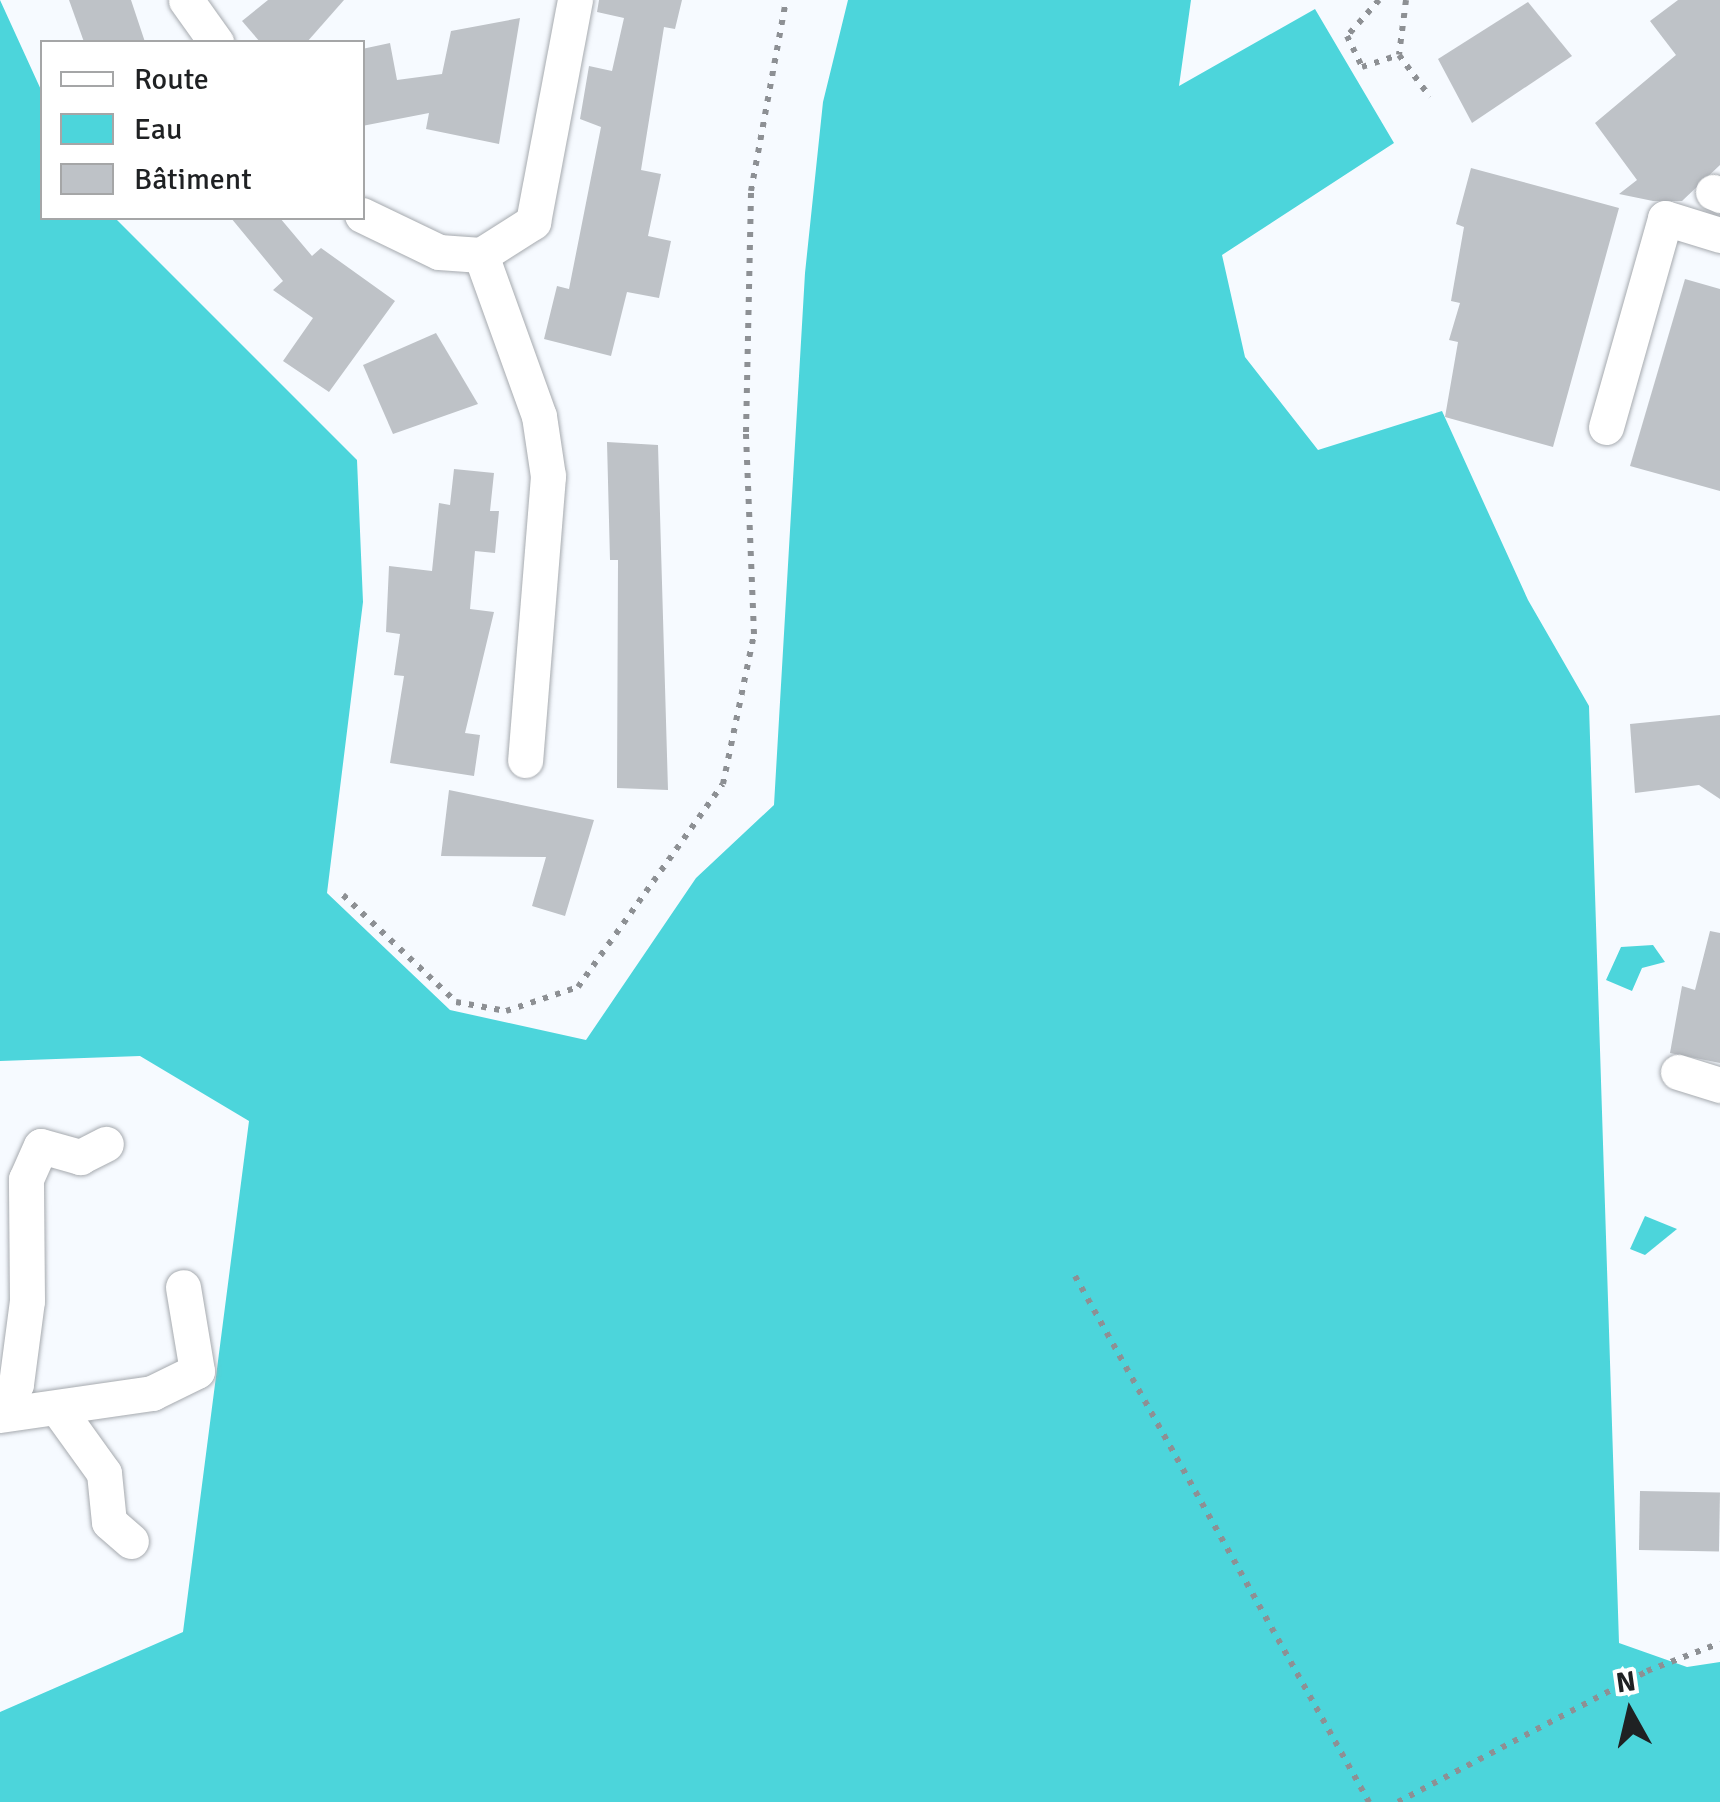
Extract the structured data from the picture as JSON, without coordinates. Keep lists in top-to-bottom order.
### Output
{
  "legend": ["Route", "Eau", "Bâtiment"],
  "north": "top"
}
